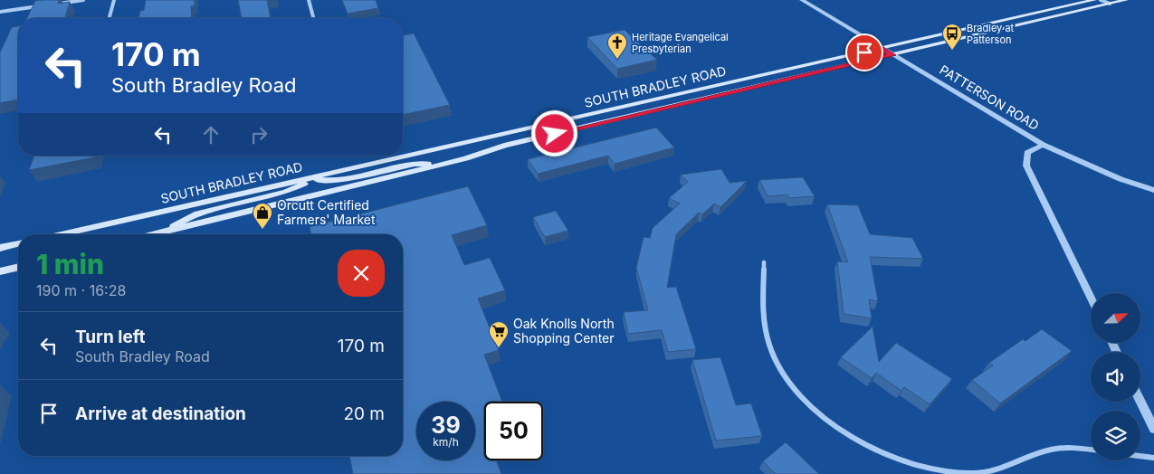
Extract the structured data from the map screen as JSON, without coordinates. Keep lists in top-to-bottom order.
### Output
{
  "streets": {
    "main road": ["SOUTH BRADLEY ROAD"],
    "street": ["PATTERSON ROAD"]
  },
  "crossings": [
    ["SOUTH BRADLEY ROAD", "PATTERSON ROAD"]
  ],
  "places": {
    "bus stop": ["Bradley at Patterson"],
    "church": ["Heritage Evangelical Presbyterian"],
    "shop": ["Orcutt Certified Farmers' Market"],
    "supermarket": ["Oak Knolls North Shopping Center"]
  },
  "north": "top right",
  "page": {
    "turn": ["170 m", "South Bradley Road"],
    "heading": ["1 min", "190 m · 16:28"],
    "list": [
      {
        "name": "Turn left",
        "note": "South Bradley Road",
        "value": "170 m"
      },
      {
        "name": "Arrive at destination",
        "value": "20 m"
      }
    ],
    "speed": "39 km/h",
    "limit": "50"
  }
}
